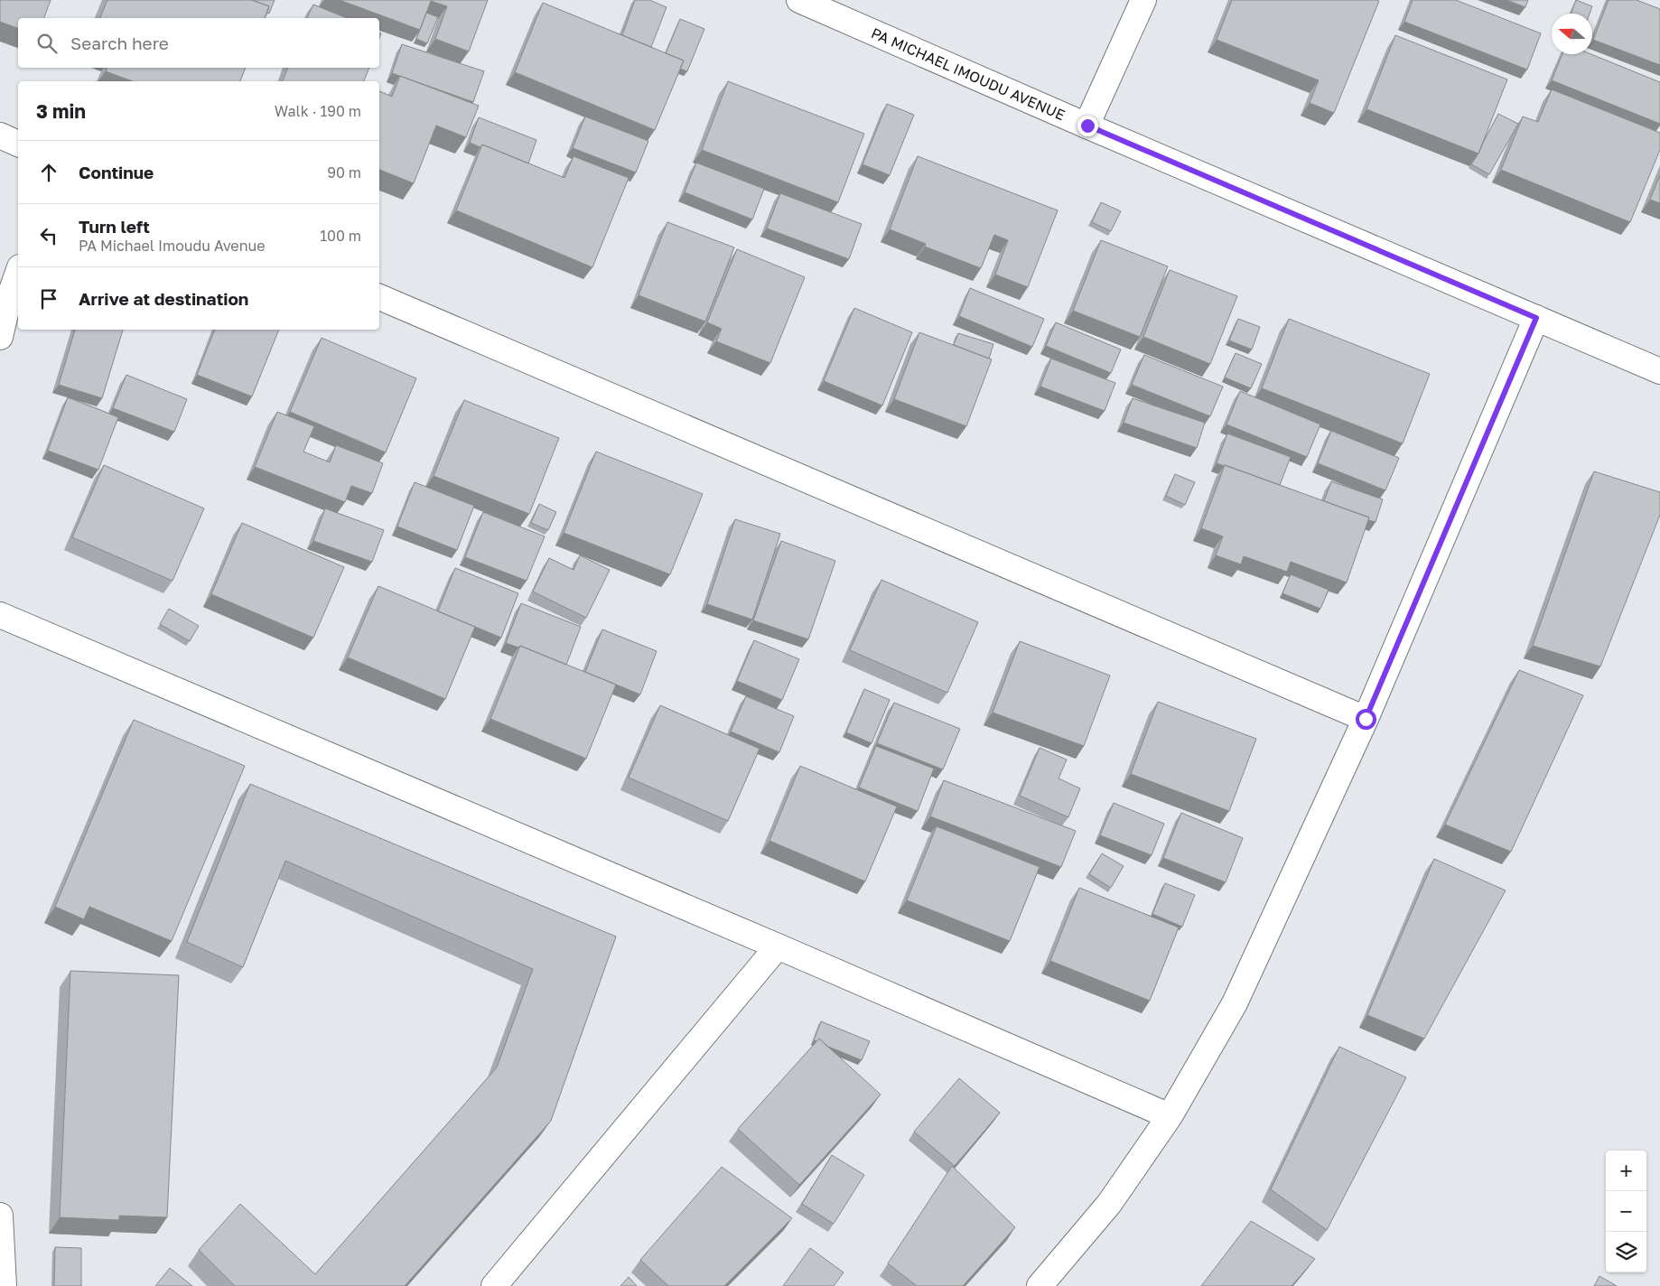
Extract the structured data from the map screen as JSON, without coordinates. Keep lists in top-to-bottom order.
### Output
{
  "streets": {
    "street": ["PA MICHAEL IMOUDU AVENUE"]
  },
  "north": "left",
  "page": {
    "search": "Search here",
    "heading": ["3 min", "Walk · 190 m"],
    "list": [
      ["Continue", "90 m"],
      ["Turn left", "PA Michael Imoudu Avenue", "100 m"],
      "Arrive at destination"
    ],
    "map_buttons": ["+", "−"]
  }
}
